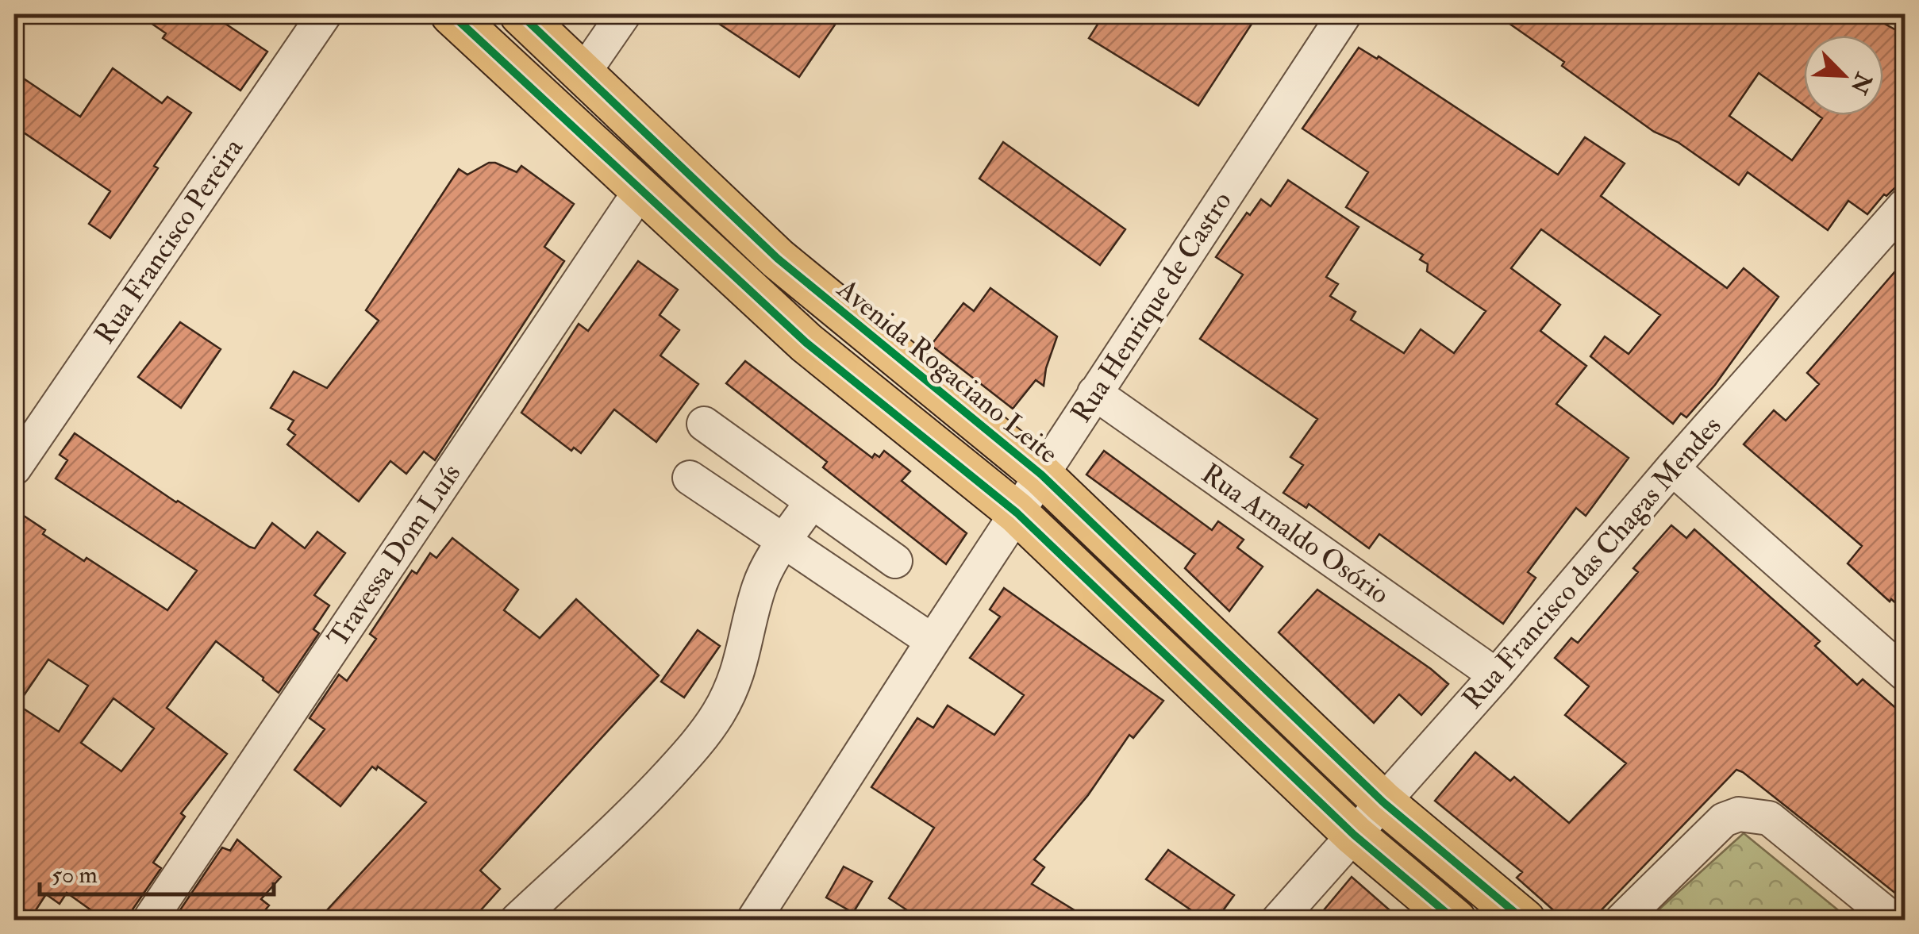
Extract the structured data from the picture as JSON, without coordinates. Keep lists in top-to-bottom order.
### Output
{
  "streets": {
    "main road": ["Avenida Rogaciano Leite"],
    "street": [
      "Rua Francisco Pereira",
      "Rua Henrique de Castro",
      "Rua Arnaldo Osório",
      "Travessa Dom Luís",
      "Rua Francisco das Chagas Mendes"
    ]
  },
  "crossings": [
    ["Rua Henrique de Castro", "Avenida Rogaciano Leite"],
    ["Rua Henrique de Castro", "Rua Arnaldo Osório"],
    ["Avenida Rogaciano Leite", "Rua Francisco das Chagas Mendes"],
    ["Rua Arnaldo Osório", "Rua Francisco das Chagas Mendes"]
  ],
  "scale_bar": "50 m",
  "north": "bottom right"
}
